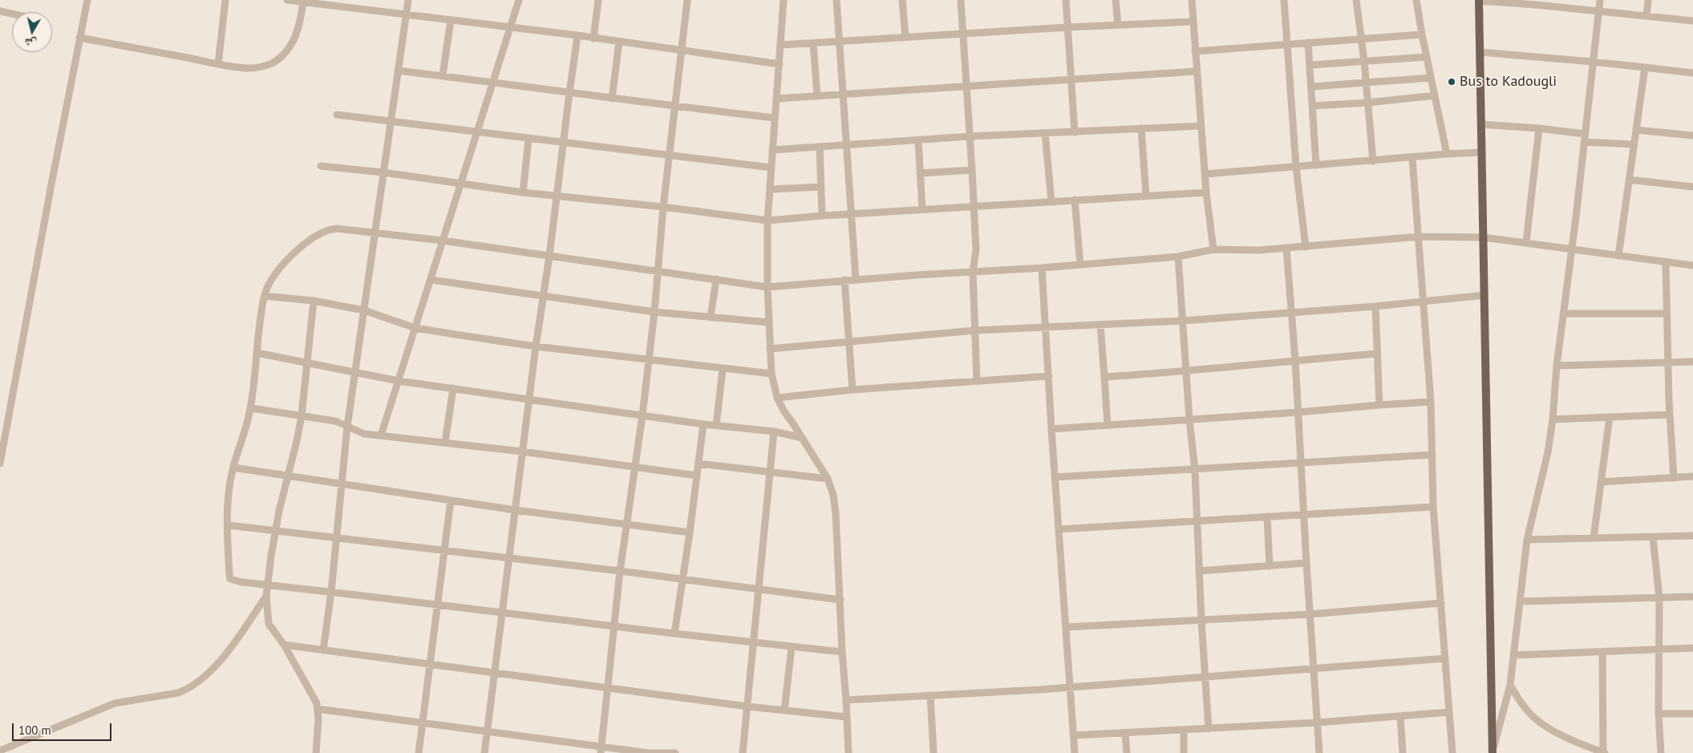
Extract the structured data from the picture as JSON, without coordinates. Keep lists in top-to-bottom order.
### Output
{
  "places": ["Bus to Kadougli"],
  "scale_bar": "100 m",
  "north": "bottom"
}
